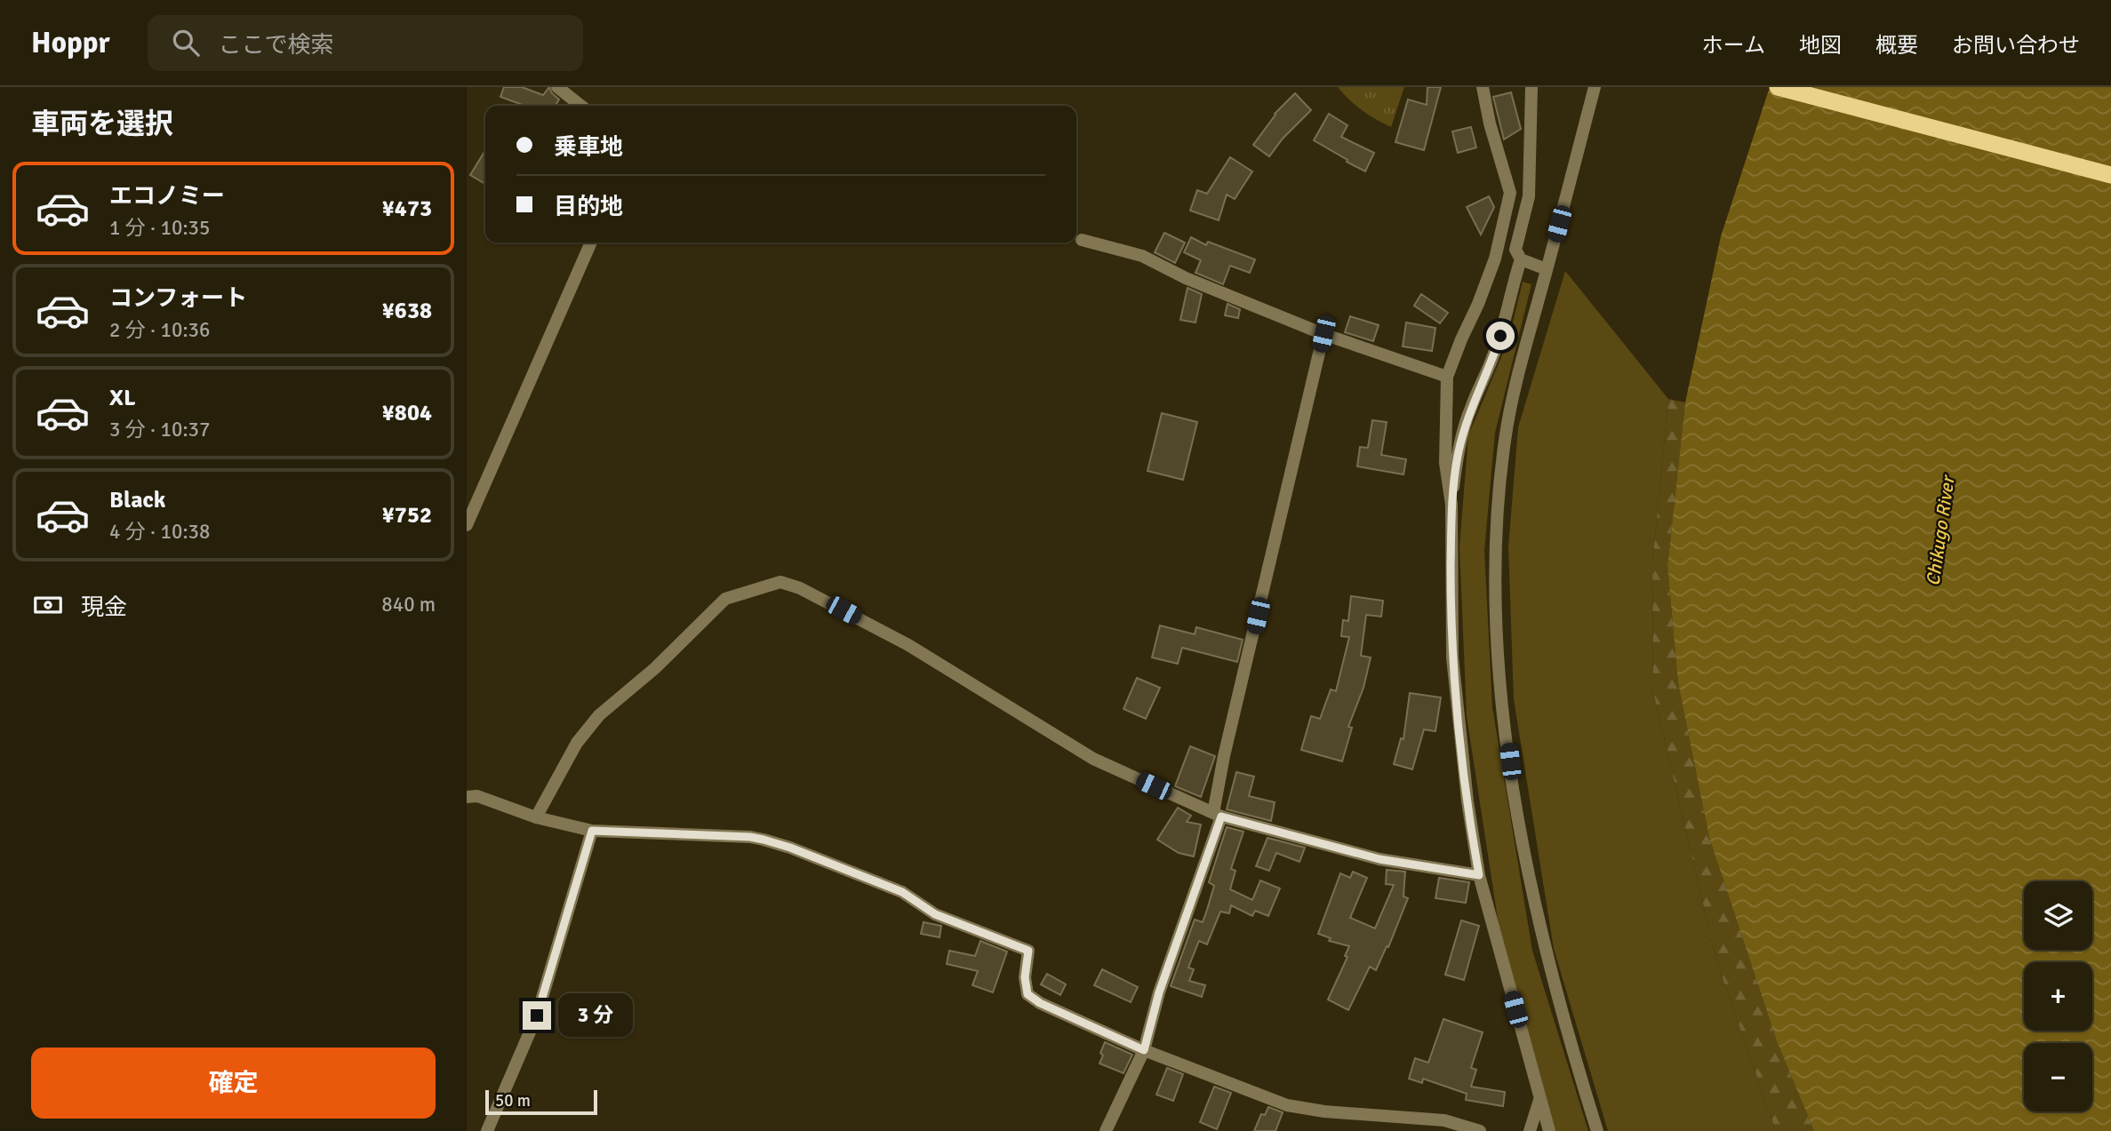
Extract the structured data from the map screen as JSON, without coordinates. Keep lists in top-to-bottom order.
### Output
{
  "water": ["Chikugo River"],
  "scale_bar": "50 m",
  "page": {
    "header": "Hoppr",
    "search": "ここで検索",
    "nav": [
      "ホーム",
      "地図",
      "概要",
      "お問い合わせ"
    ],
    "heading": "車両を選択",
    "banner": ["乗車地", "目的地"],
    "list": [
      {
        "name": "エコノミー",
        "note": "1 分 · 10:35",
        "value": "¥473"
      },
      {
        "name": "コンフォート",
        "note": "2 分 · 10:36",
        "value": "¥638"
      },
      {
        "name": "XL",
        "note": "3 分 · 10:37",
        "value": "¥804"
      },
      {
        "name": "Black",
        "note": "4 分 · 10:38",
        "value": "¥752"
      }
    ],
    "pay": ["現金", "840 m"],
    "map_buttons": ["+", "−"],
    "bubble": "3 分",
    "buttons": "確定",
    "scale": "50 m"
  }
}
